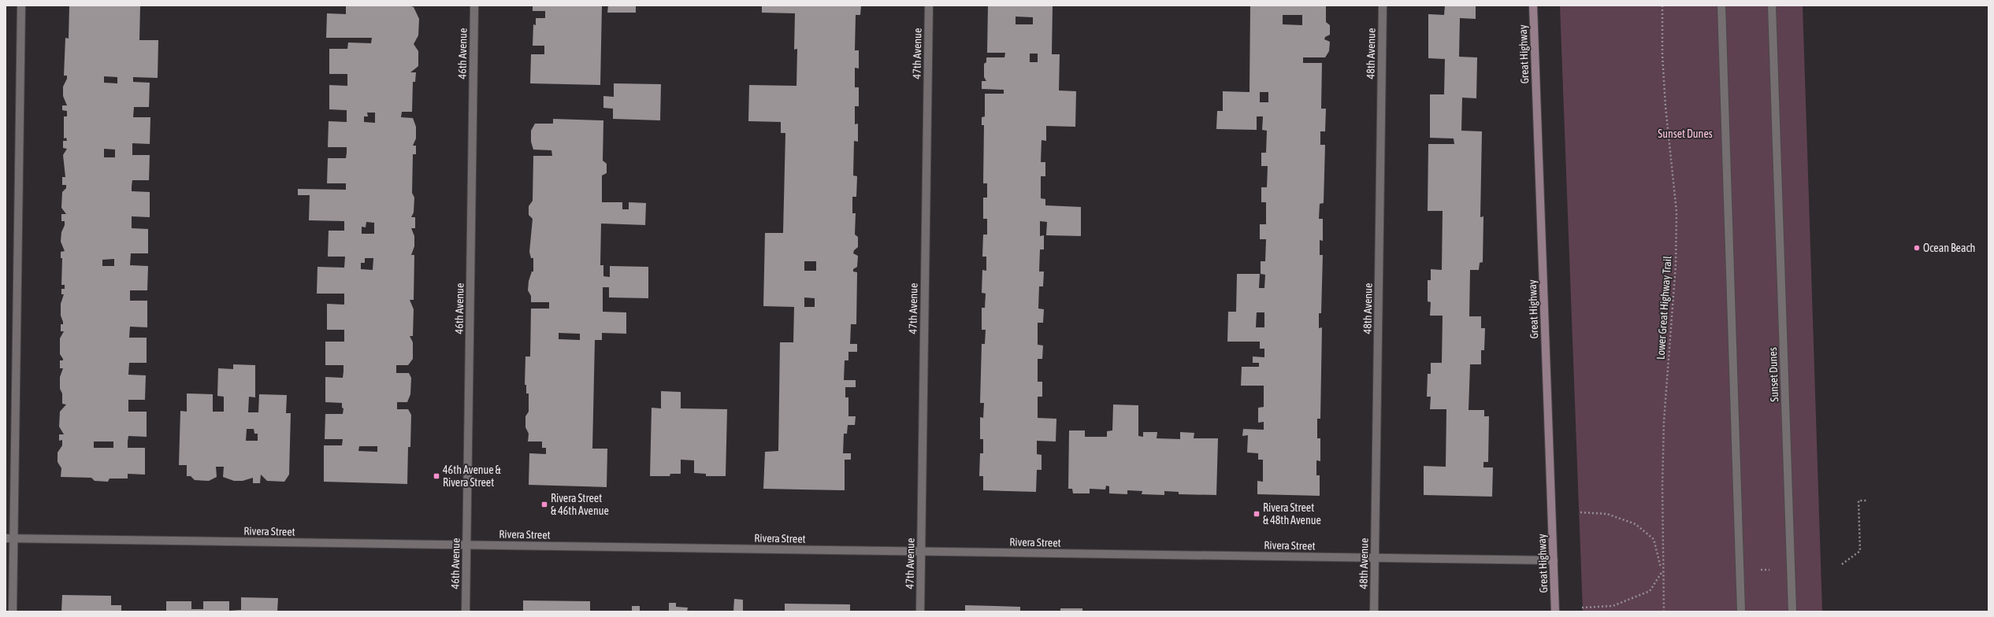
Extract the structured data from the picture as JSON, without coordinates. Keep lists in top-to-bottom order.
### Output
{
  "streets": {
    "street": [
      "46th Avenue",
      "47th Avenue",
      "48th Avenue",
      "Great Highway",
      "Sunset Dunes",
      "Rivera Street"
    ],
    "path": ["Lower Great Highway Trail"]
  },
  "crossings": [
    ["46th Avenue", "Rivera Street"],
    ["47th Avenue", "Rivera Street"],
    ["48th Avenue", "Rivera Street"],
    ["Great Highway", "Rivera Street"]
  ],
  "parks": ["Sunset Dunes"],
  "places": {
    "other": ["Ocean Beach"],
    "transit": ["46th Avenue & Rivera Street", "Rivera Street & 46th Avenue", "Rivera Street & 48th Avenue"]
  }
}
